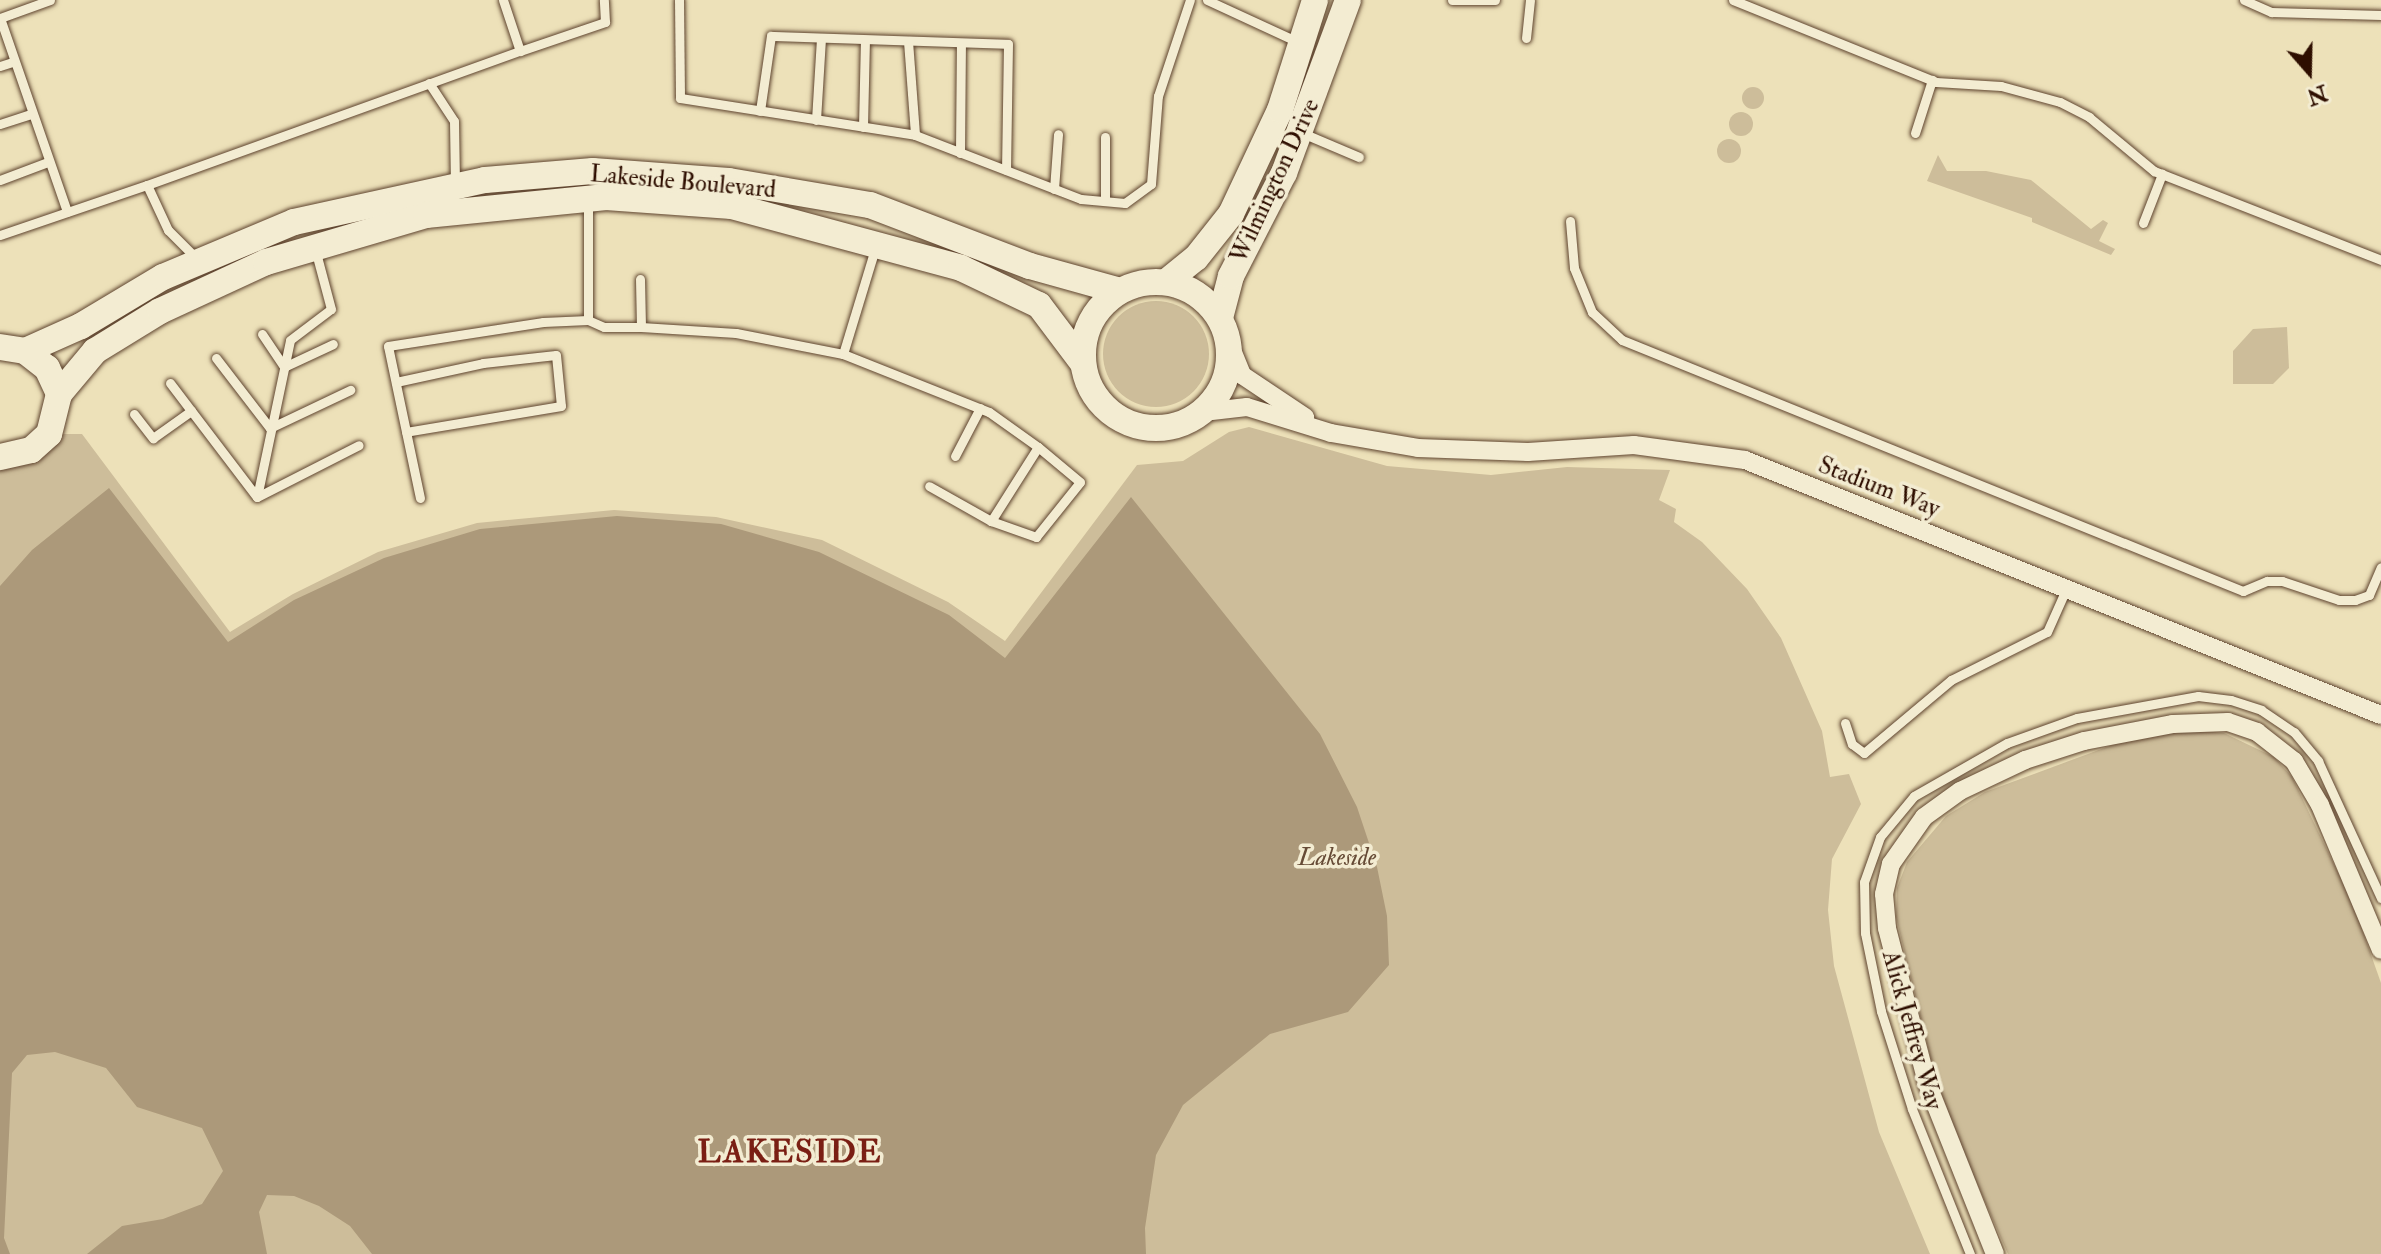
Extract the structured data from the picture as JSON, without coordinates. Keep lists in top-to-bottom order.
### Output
{
  "streets": {
    "street": ["Wilmington Drive", "Lakeside Boulevard", "Stadium Way"],
    "lane": ["Alick Jeffrey Way"]
  },
  "crossings": [
    ["Wilmington Drive", "Lakeside Boulevard"],
    ["Wilmington Drive", "Stadium Way"],
    ["Lakeside Boulevard", "Stadium Way"]
  ],
  "districts": ["LAKESIDE"],
  "parks": ["Lakeside"],
  "north": "bottom"
}
